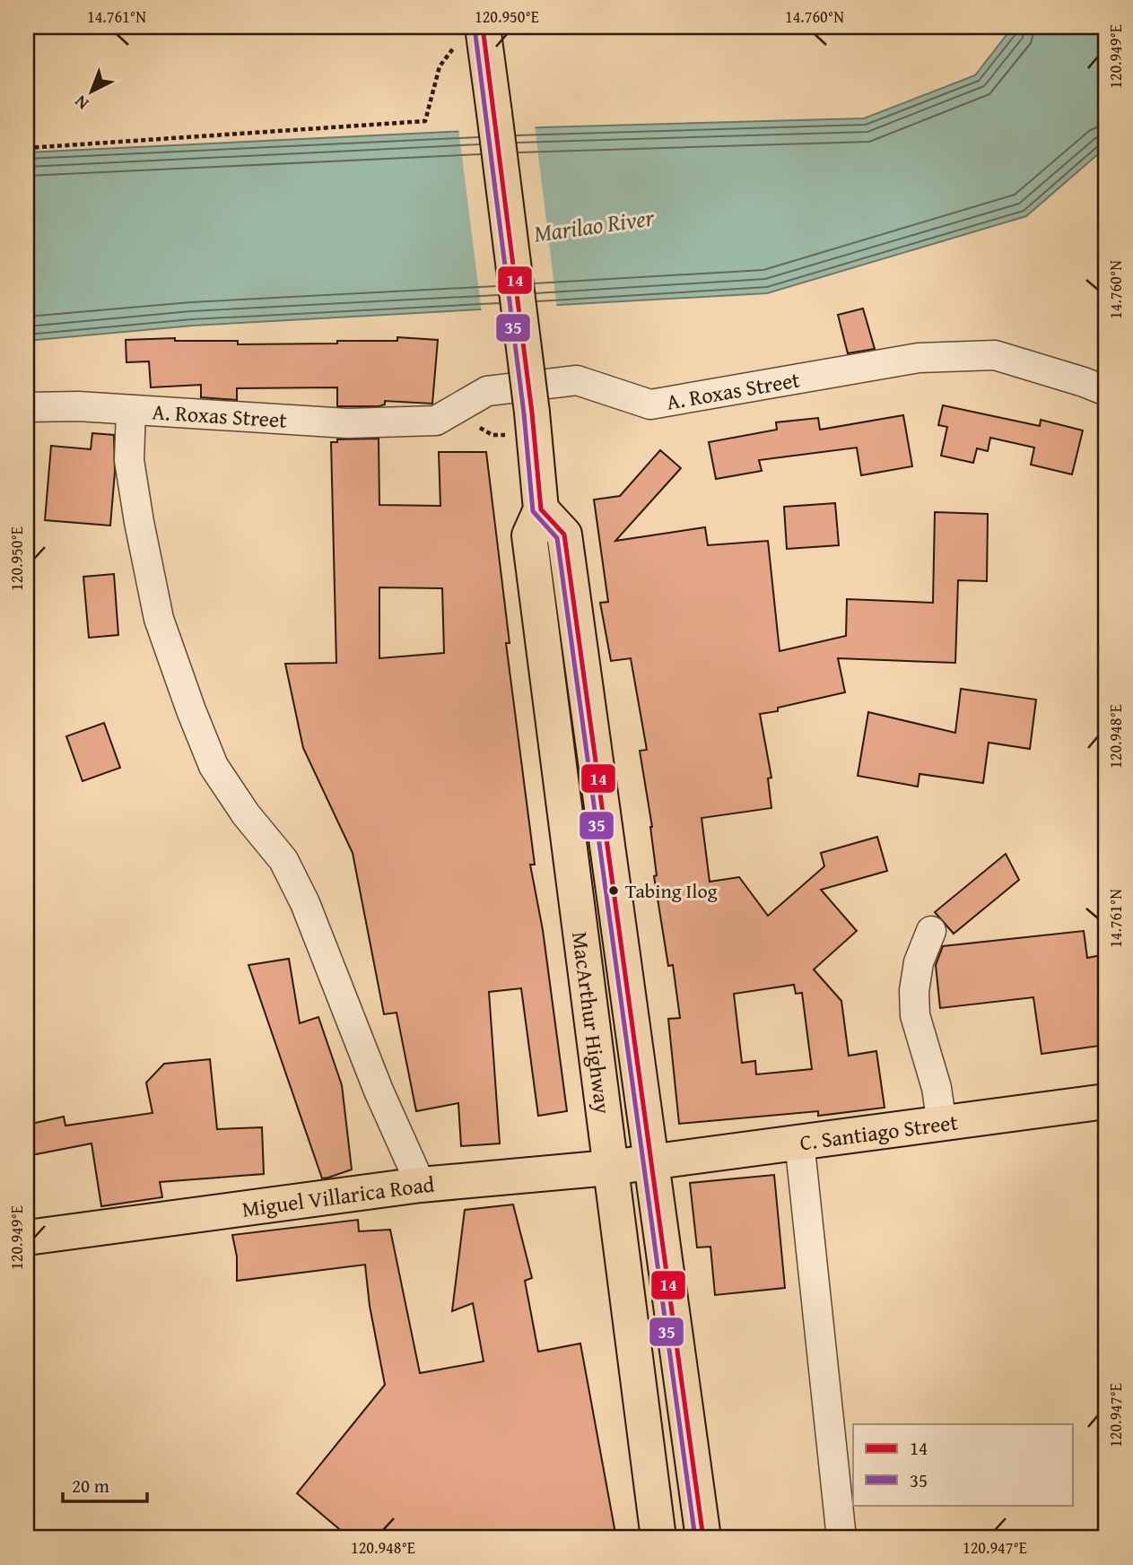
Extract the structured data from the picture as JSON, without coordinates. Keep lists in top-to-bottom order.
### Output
{
  "streets": {
    "main road": ["MacArthur Highway", "C. Santiago Street", "Miguel Villarica Road"],
    "street": ["A. Roxas Street"]
  },
  "crossings": [
    ["MacArthur Highway", "C. Santiago Street"],
    ["MacArthur Highway", "Miguel Villarica Road"],
    ["C. Santiago Street", "Miguel Villarica Road"]
  ],
  "water": ["Marilao River"],
  "places": ["Tabing Ilog"],
  "lines": ["transit line 14", "transit line 35"],
  "legend": ["14", "35"],
  "scale_bar": "20 m",
  "north": "bottom left",
  "coordinates": [
    "14.761°N",
    "120.950°E",
    "14.760°N",
    "120.949°E",
    "120.948°E",
    "120.947°E"
  ]
}
